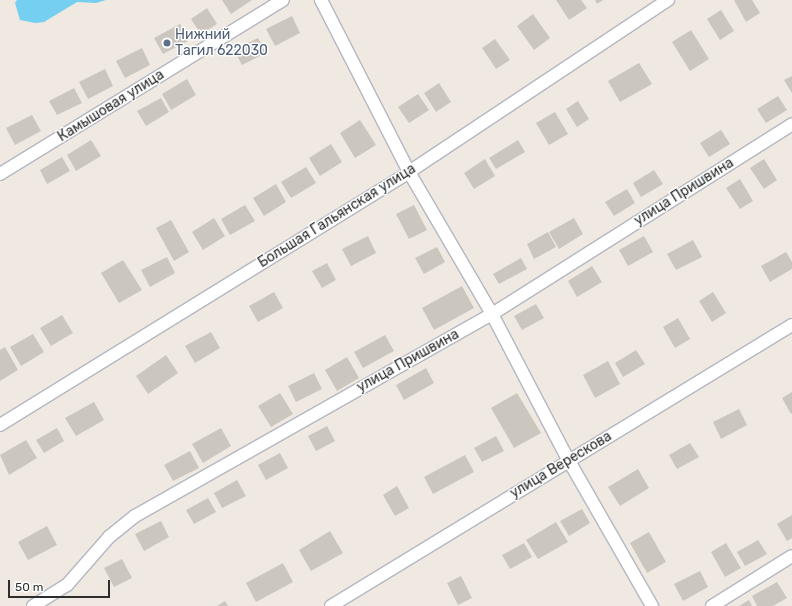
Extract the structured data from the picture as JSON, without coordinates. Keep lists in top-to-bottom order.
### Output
{
  "streets": {
    "street": [
      "Камышовая улица",
      "улица Пришвина",
      "Большая Гальянская улица",
      "улица Верескова"
    ]
  },
  "places": ["Нижний Тагил 622030"],
  "scale_bar": "50 m"
}
